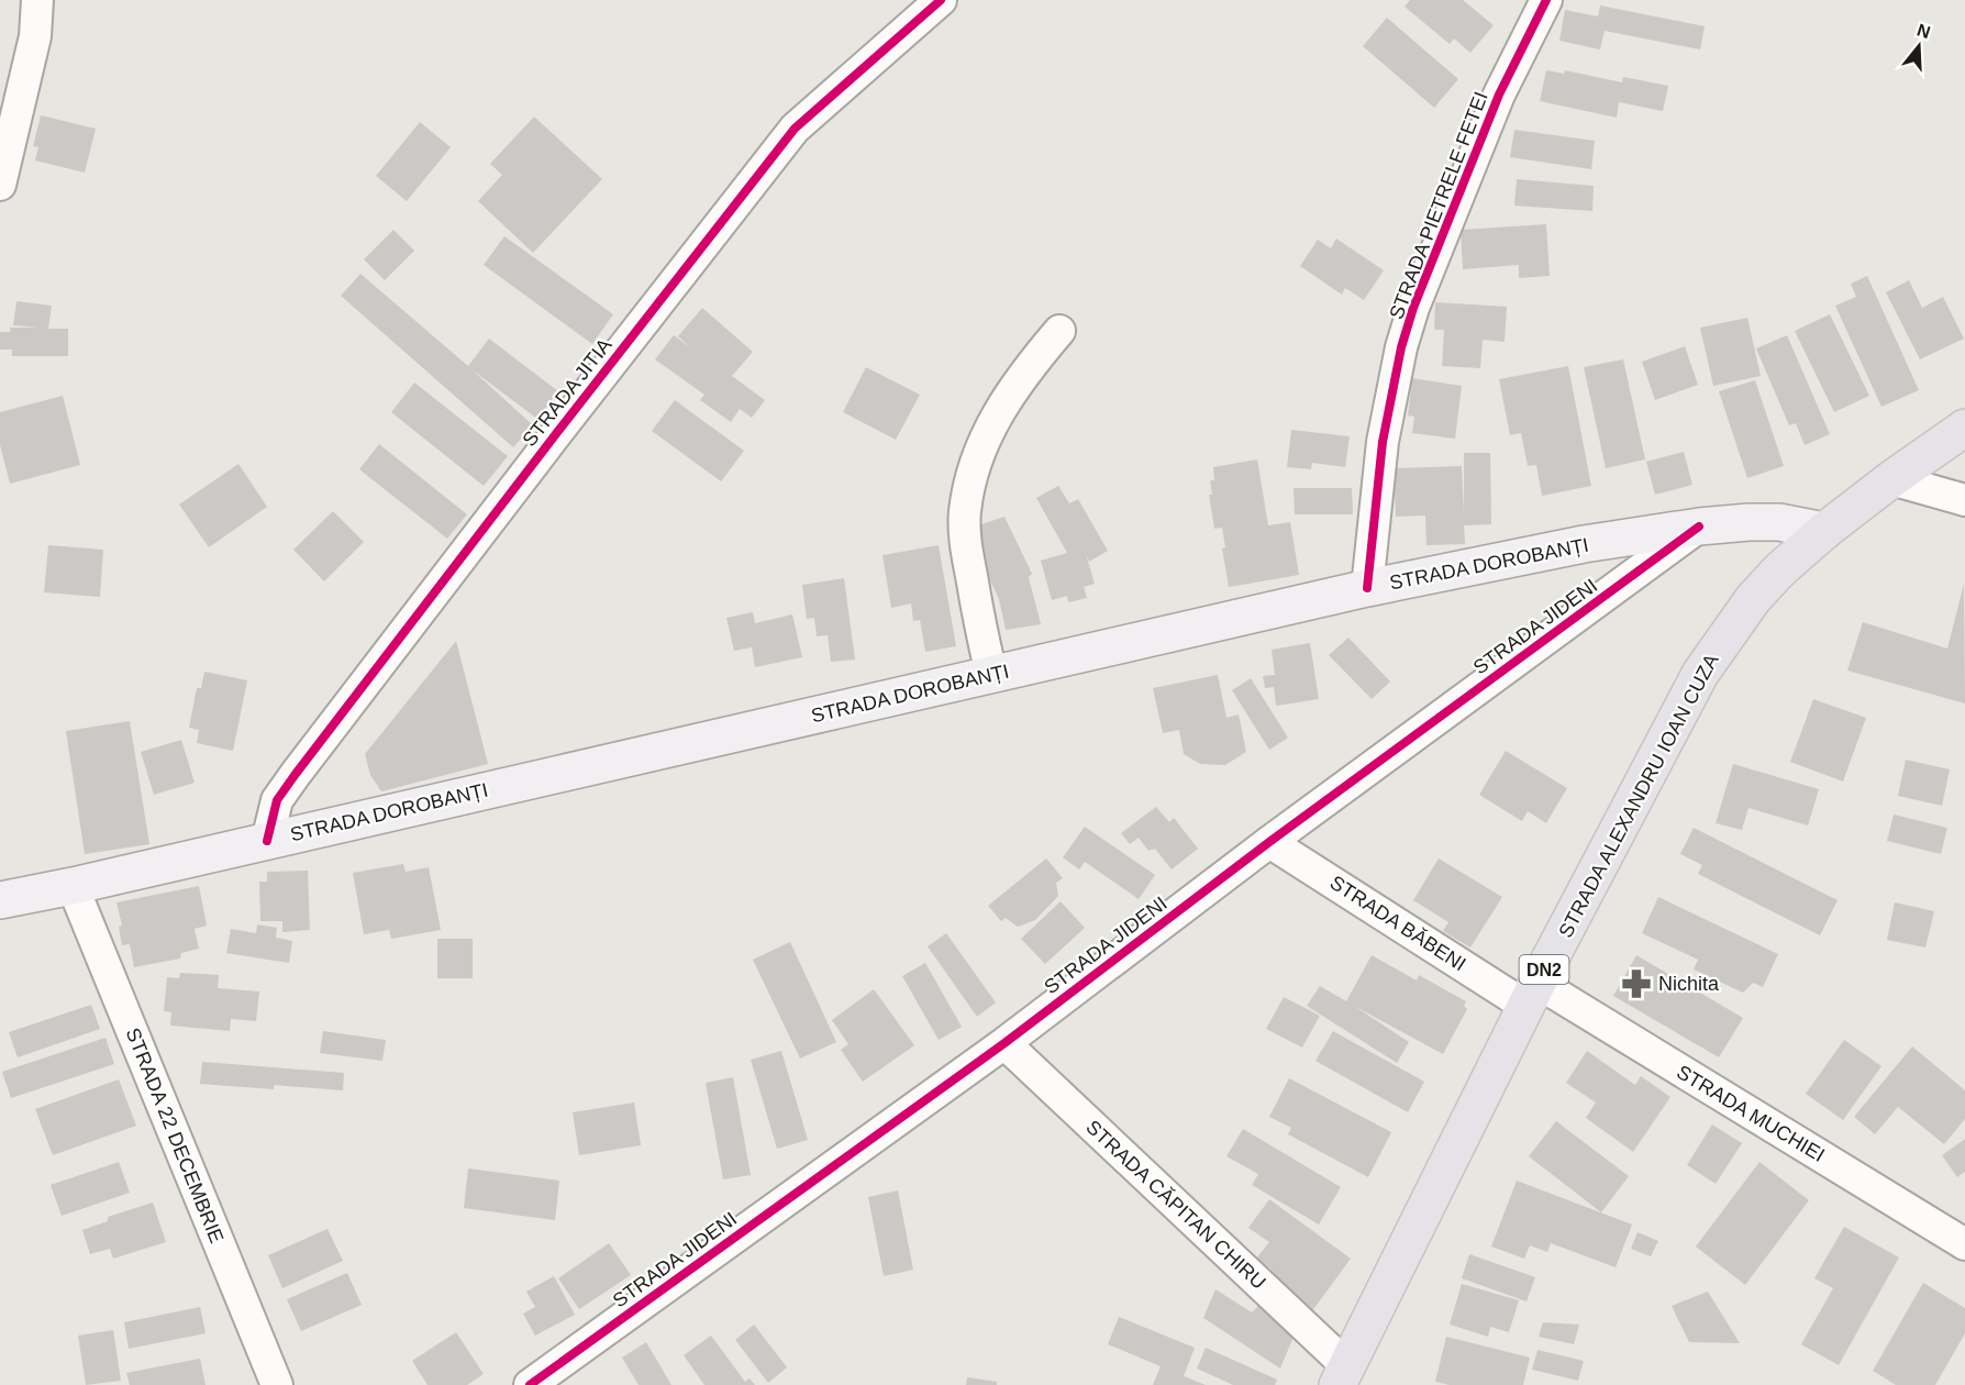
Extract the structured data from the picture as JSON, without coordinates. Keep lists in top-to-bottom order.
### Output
{
  "streets": {
    "main road": ["STRADA DOROBANȚI", "STRADA ALEXANDRU IOAN CUZA", "DN2"],
    "street": [
      "STRADA PIETRELE FETEI",
      "STRADA JITIA",
      "STRADA JIDENI",
      "STRADA BĂBENI",
      "STRADA MUCHIEI",
      "STRADA 22 DECEMBRIE",
      "STRADA CĂPITAN CHIRU"
    ]
  },
  "crossings": [
    ["STRADA PIETRELE FETEI", "STRADA DOROBANȚI"],
    ["STRADA JITIA", "STRADA DOROBANȚI"],
    ["STRADA DOROBANȚI", "STRADA JIDENI"],
    ["STRADA DOROBANȚI", "STRADA ALEXANDRU IOAN CUZA"],
    ["STRADA DOROBANȚI", "DN2"],
    ["STRADA DOROBANȚI", "STRADA 22 DECEMBRIE"],
    ["STRADA JIDENI", "STRADA BĂBENI"],
    ["STRADA JIDENI", "STRADA CĂPITAN CHIRU"],
    ["STRADA ALEXANDRU IOAN CUZA", "STRADA BĂBENI"],
    ["STRADA ALEXANDRU IOAN CUZA", "DN2"],
    ["STRADA ALEXANDRU IOAN CUZA", "STRADA MUCHIEI"],
    ["STRADA ALEXANDRU IOAN CUZA", "STRADA CĂPITAN CHIRU"],
    ["STRADA BĂBENI", "STRADA MUCHIEI"]
  ],
  "places": {
    "pharmacy": ["Nichita"]
  },
  "north": "top"
}
